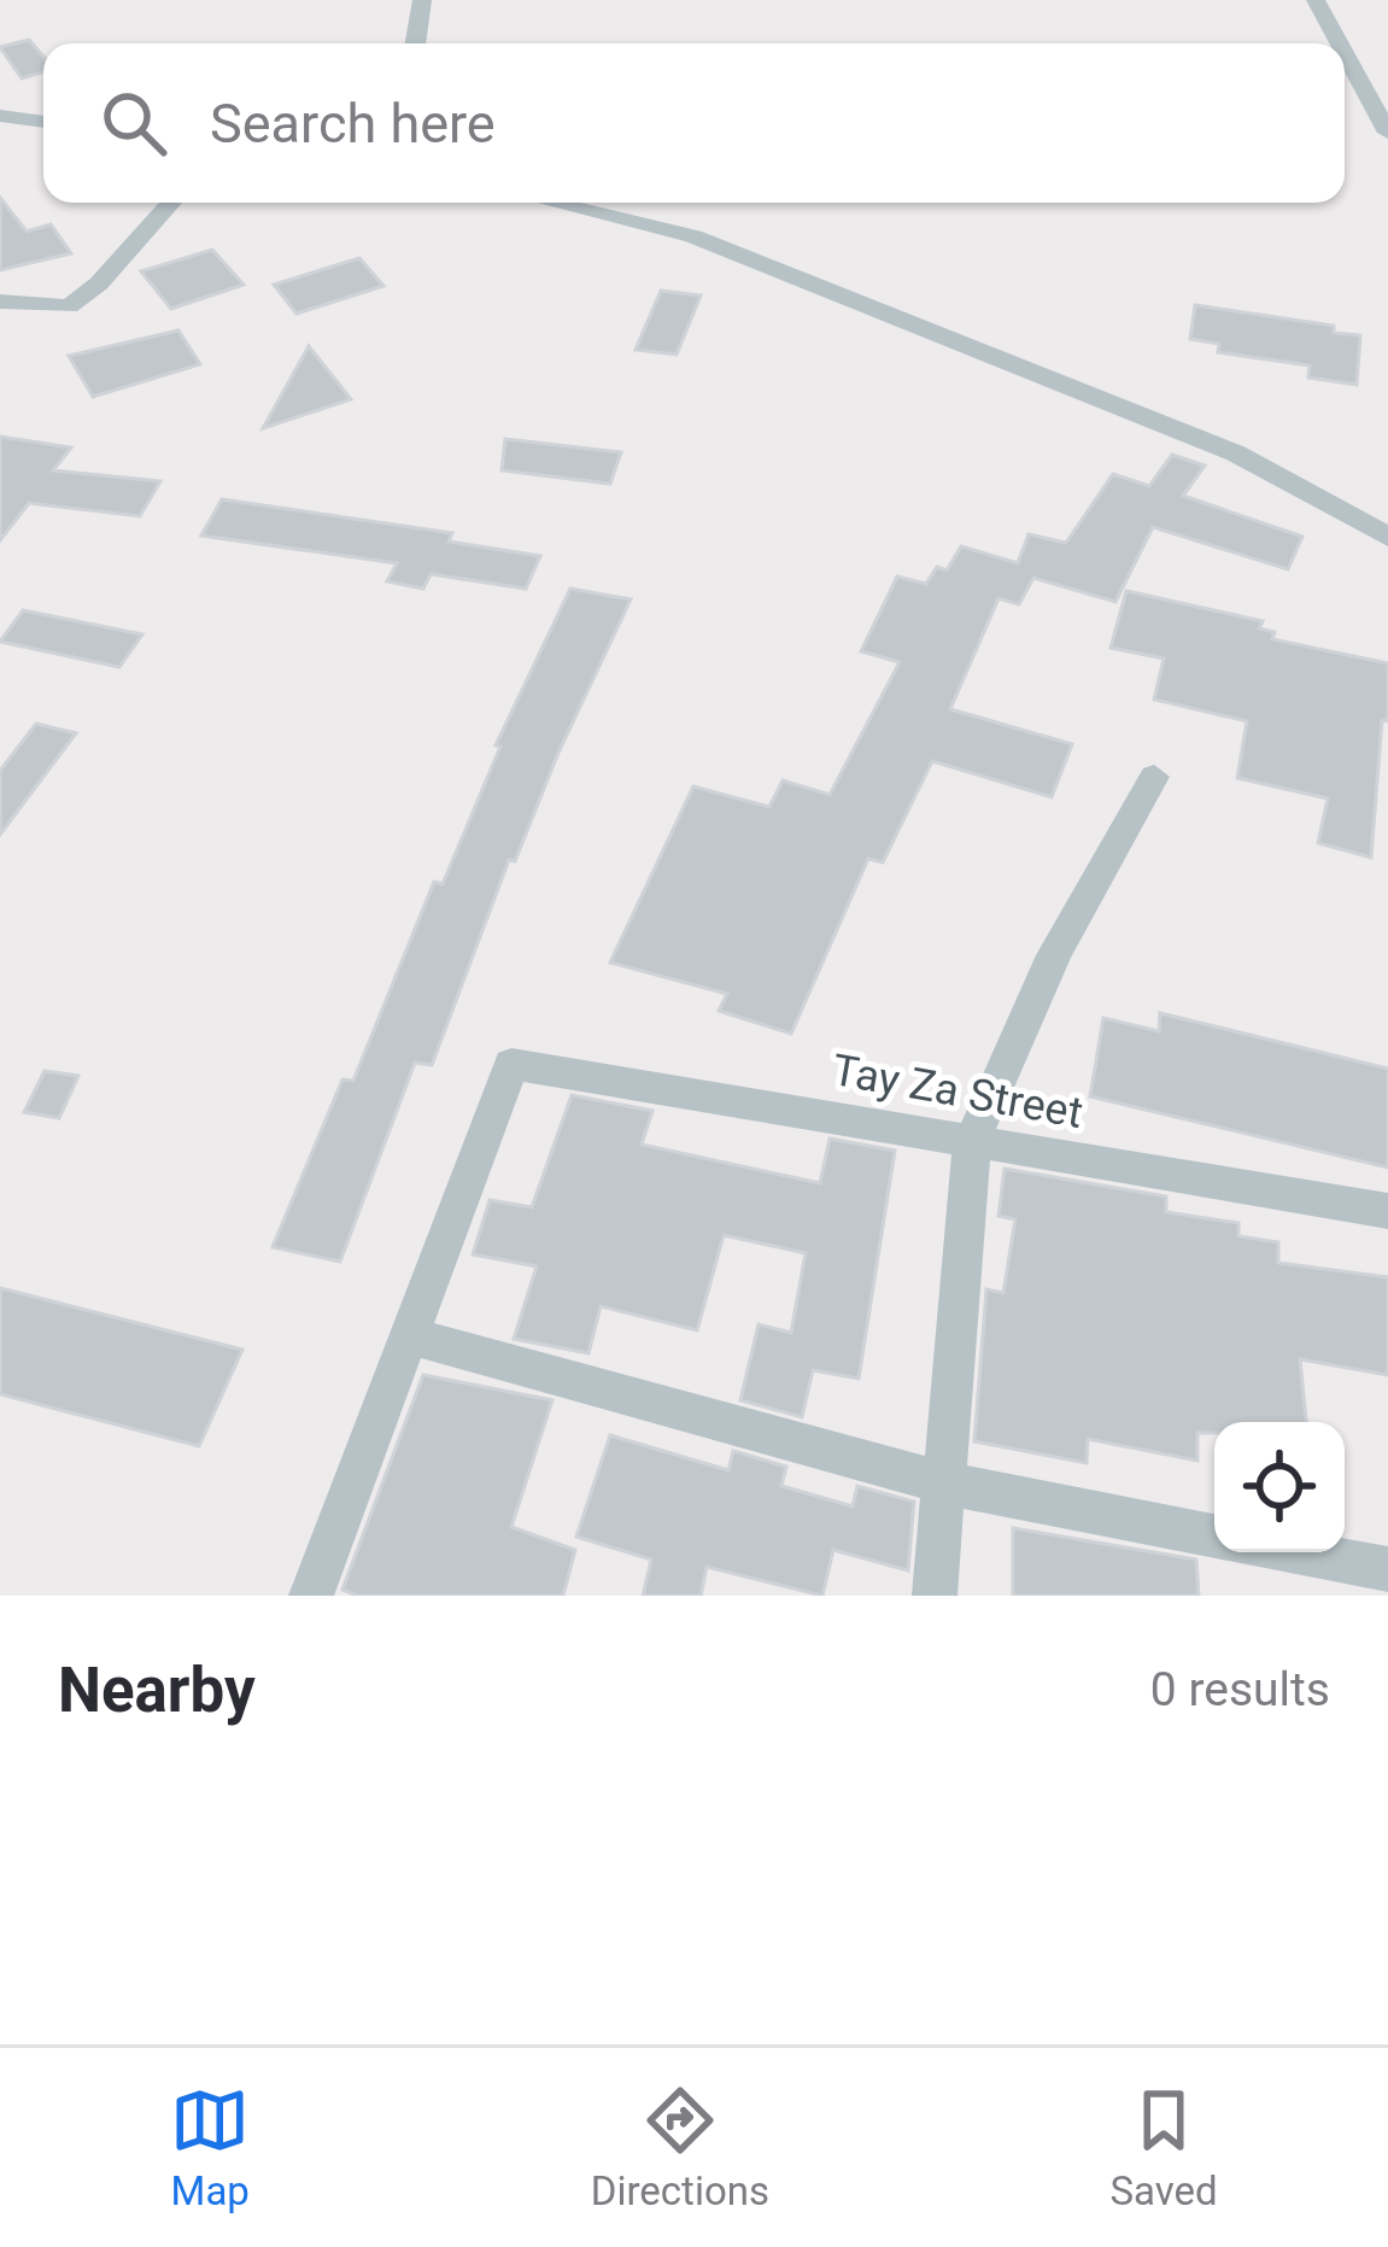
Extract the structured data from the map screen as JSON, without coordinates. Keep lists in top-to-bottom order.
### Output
{
  "streets": {
    "street": ["Tay Za Street"]
  },
  "page": {
    "search": "Search here",
    "heading": ["Nearby", "0 results"],
    "nav": ["Map", "Directions", "Saved"]
  }
}
